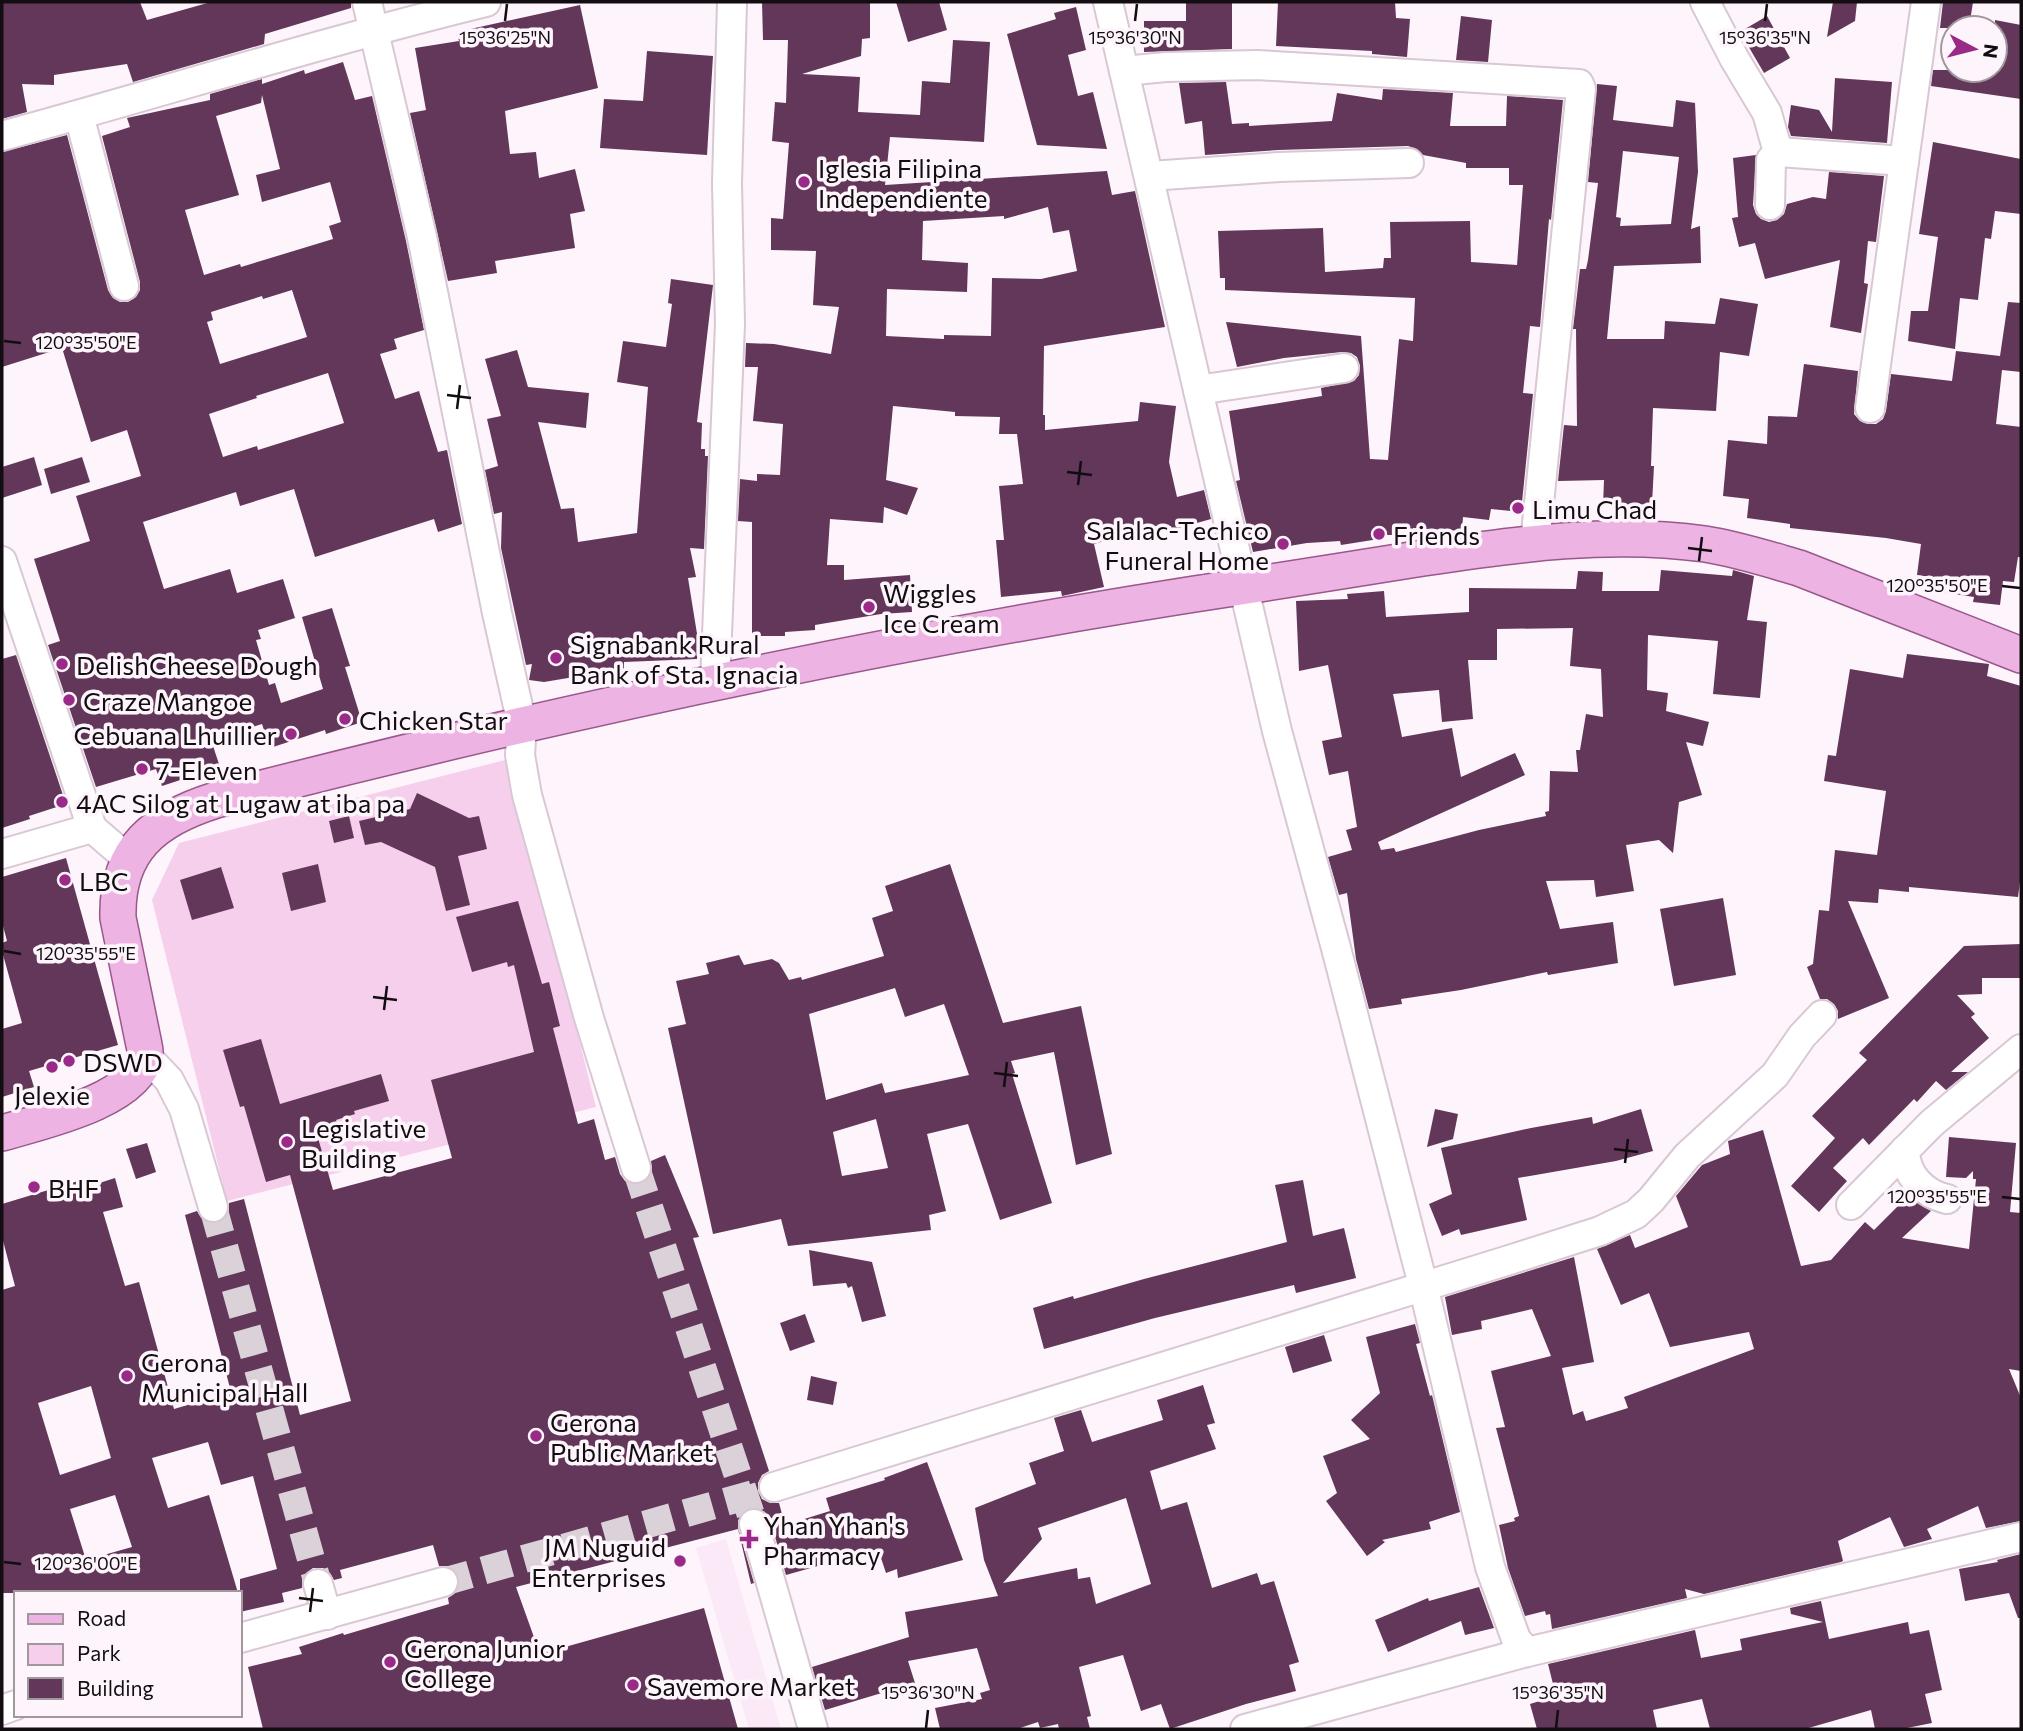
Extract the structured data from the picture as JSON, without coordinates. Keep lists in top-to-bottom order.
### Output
{
  "places": {
    "other": [
      "Iglesia Filipina Independiente",
      "Limu Chad",
      "Friends",
      "Salalac-Techico Funeral Home",
      "Wiggles Ice Cream",
      "Signabank Rural Bank of Sta. Ignacia",
      "DelishCheese Dough",
      "Craze Mangoe",
      "Chicken Star",
      "Cebuana Lhuillier",
      "7-Eleven",
      "4AC Silog at Lugaw at iba pa",
      "LBC",
      "DSWD",
      "Jelexie",
      "Legislative Building",
      "BHF",
      "Gerona Municipal Hall",
      "Gerona Public Market",
      "JM Nuguid Enterprises",
      "Gerona Junior College",
      "Savemore Market"
    ],
    "health": ["Yhan Yhan's Pharmacy"]
  },
  "legend": ["Road", "Park", "Building"],
  "north": "right",
  "coordinates": [
    "15°36'25\"N",
    "15°36'30\"N",
    "15°36'35\"N",
    "120°35'50\"E",
    "120°35'55\"E",
    "120°36'00\"E"
  ]
}
